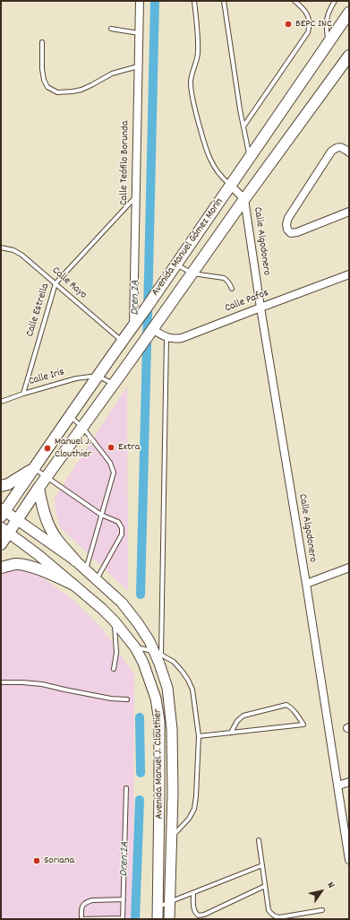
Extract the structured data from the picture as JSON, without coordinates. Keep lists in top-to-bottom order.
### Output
{
  "streets": {
    "main road": ["Avenida Manuel Gómez Morín", "Avenida Manuel J. Clouthier"],
    "street": ["Calle Teófilo Borunda", "Calle Algodonero", "Calle Pafos"],
    "lane": ["Calle Rayo", "Calle Estrella", "Calle Iris"]
  },
  "crossings": [
    ["Calle Teófilo Borunda", "Avenida Manuel Gómez Morín"],
    ["Calle Teófilo Borunda", "Calle Estrella"],
    ["Calle Algodonero", "Avenida Manuel Gómez Morín"],
    ["Calle Algodonero", "Calle Pafos"],
    ["Avenida Manuel Gómez Morín", "Calle Rayo"],
    ["Avenida Manuel Gómez Morín", "Calle Pafos"],
    ["Avenida Manuel Gómez Morín", "Calle Iris"],
    ["Avenida Manuel Gómez Morín", "Avenida Manuel J. Clouthier"],
    ["Calle Rayo", "Calle Estrella"],
    ["Calle Estrella", "Calle Iris"]
  ],
  "water": ["Dren 2A"],
  "places": [
    "BEPC INC",
    "Extra",
    "Manuel J. Clouthier",
    "Soriana"
  ],
  "north": "top right"
}
